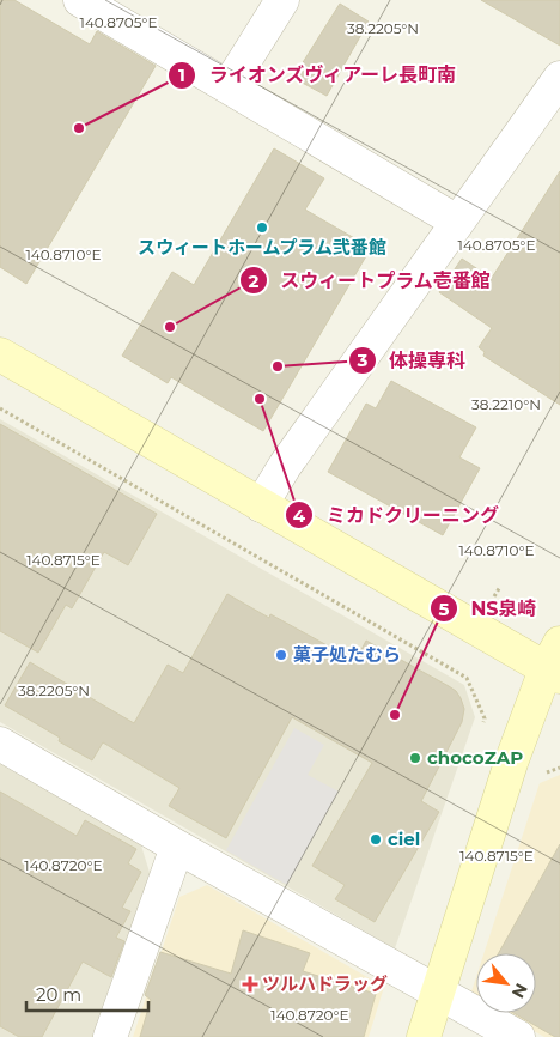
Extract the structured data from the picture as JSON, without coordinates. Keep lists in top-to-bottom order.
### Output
{
  "places": {
    "other": [
      "ライオンズヴィアーレ長町南",
      "スウィートホームプラム弐番館",
      "スウィートプラム壱番館",
      "体操専科",
      "ミカドクリーニング",
      "菓子処たむら",
      "NS泉崎",
      "chocoZAP",
      "ciel"
    ],
    "health": ["ツルハドラッグ"]
  },
  "scale_bar": "20 m",
  "north": "bottom right",
  "coordinates": [
    "140.8705°E",
    "38.2205°N",
    "140.8710°E",
    "38.2210°N",
    "140.8715°E",
    "140.8720°E"
  ]
}
